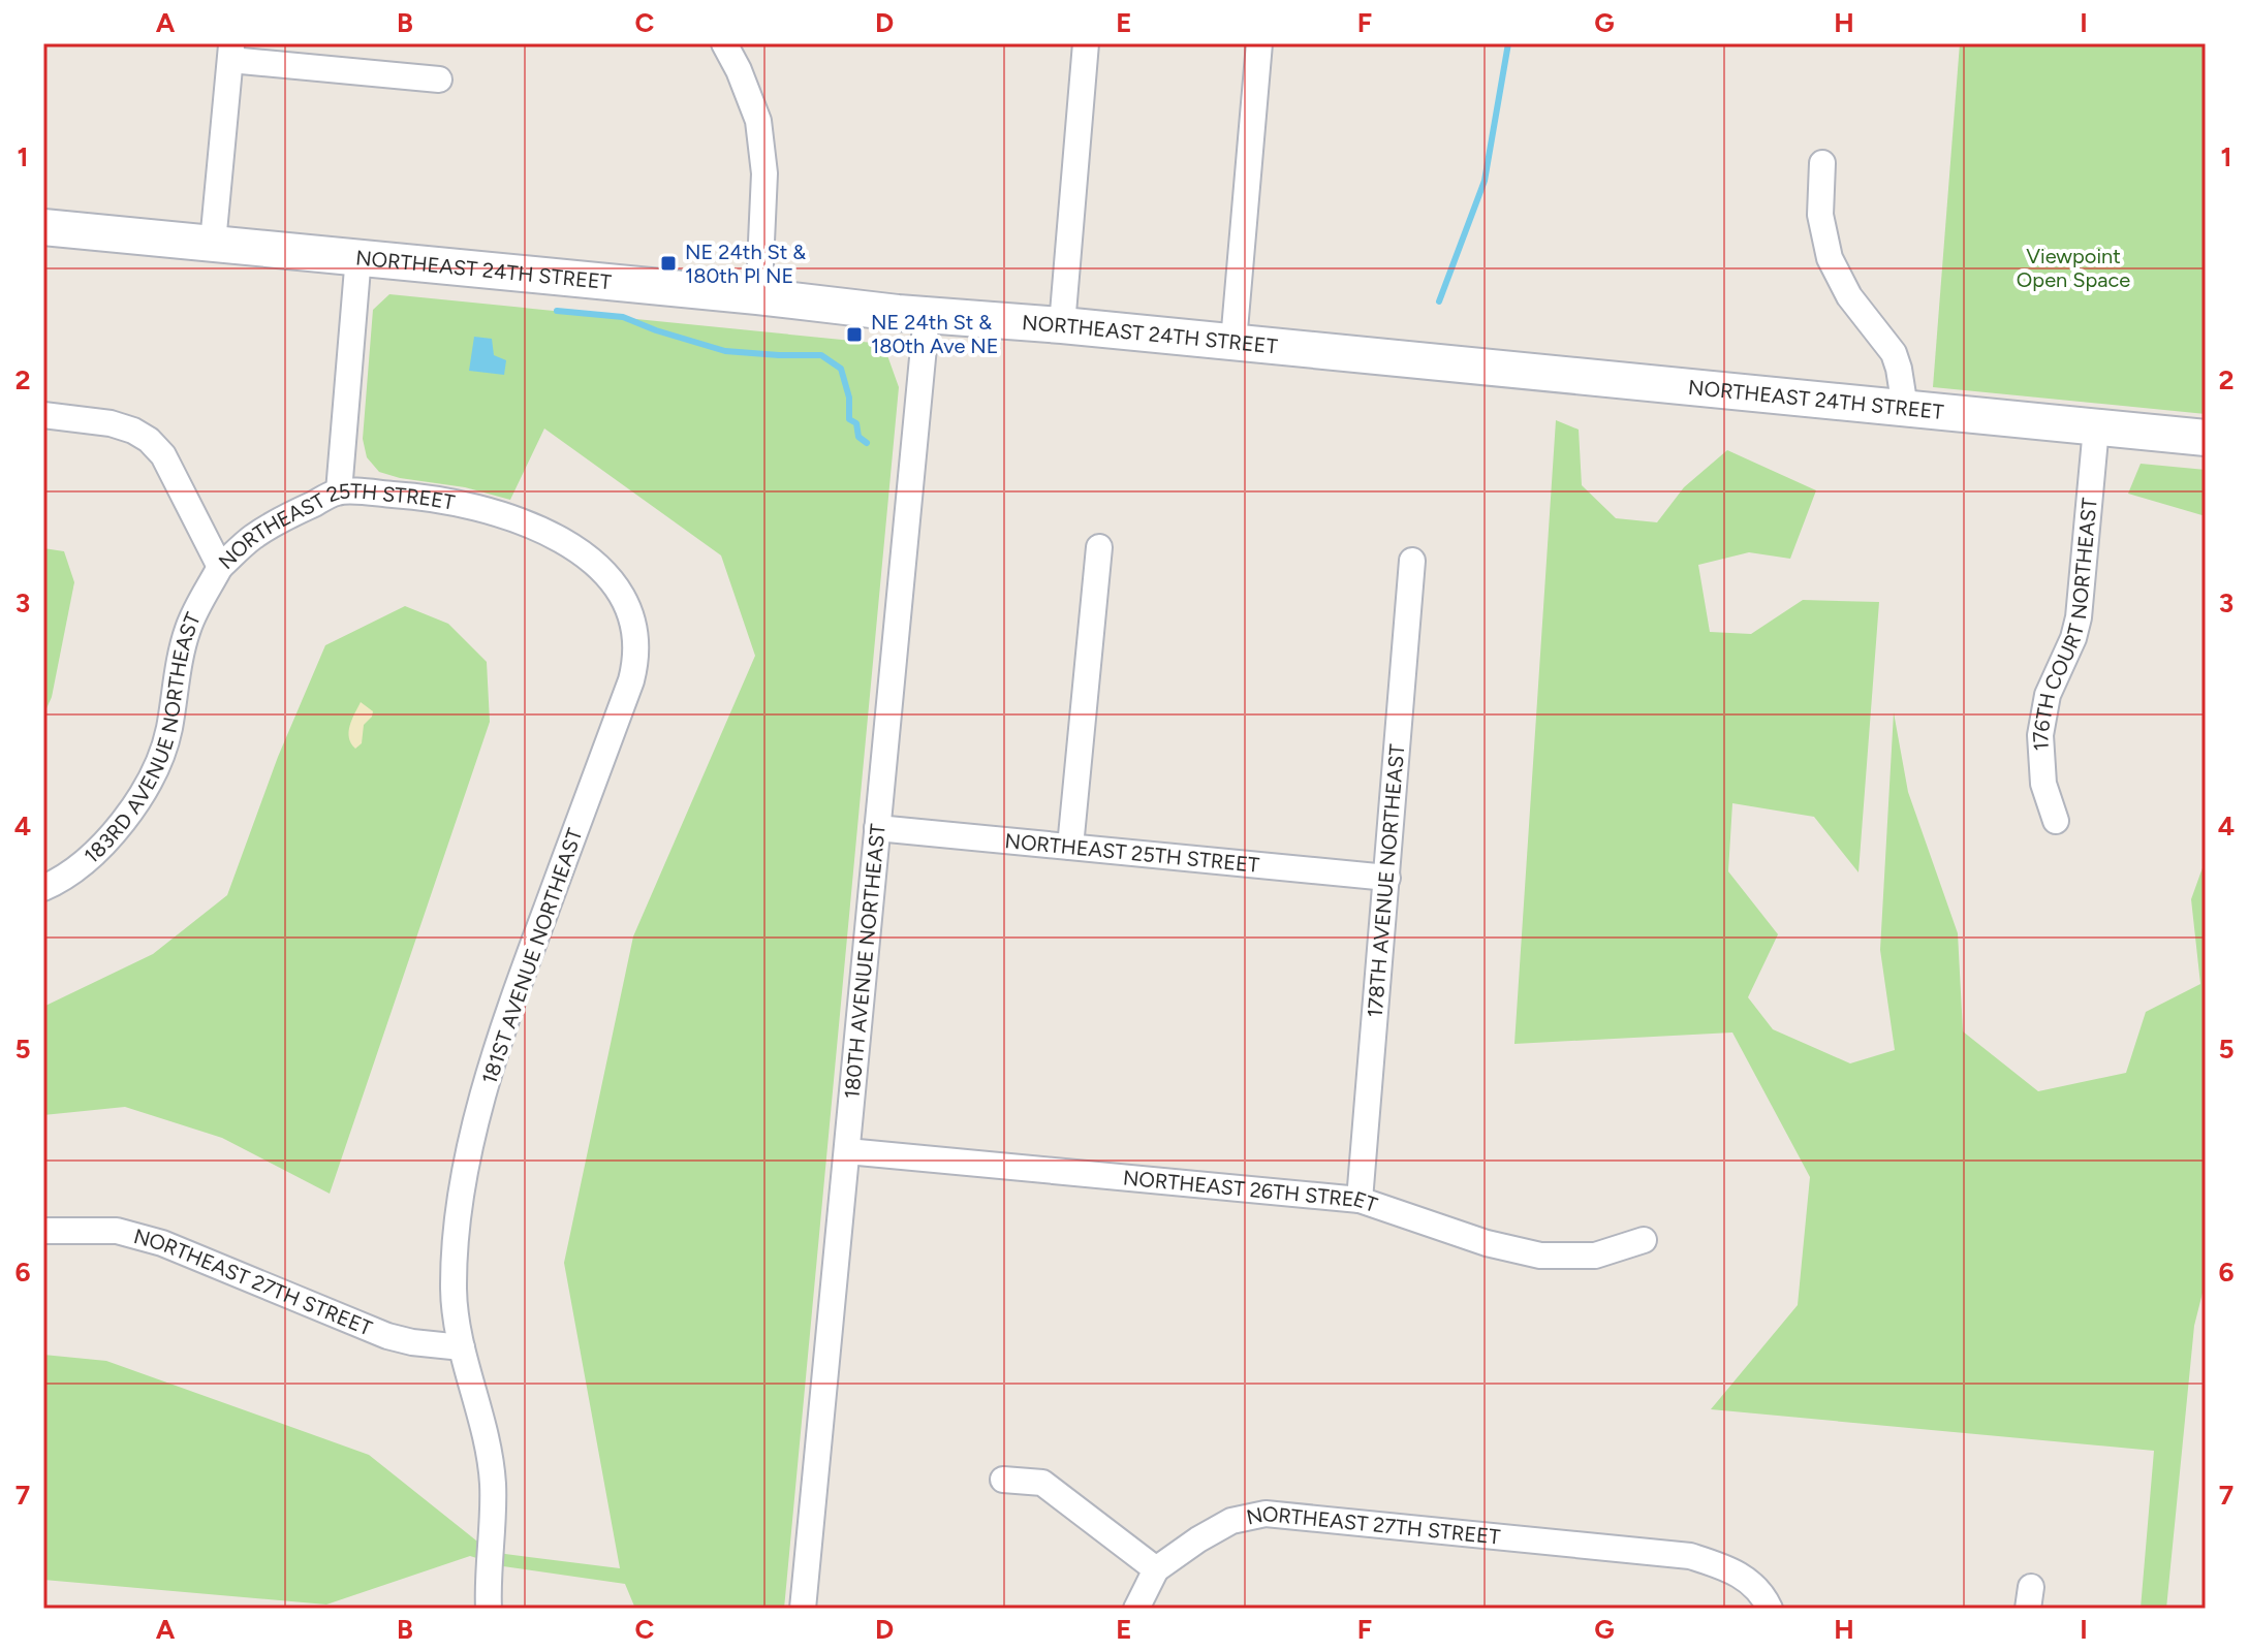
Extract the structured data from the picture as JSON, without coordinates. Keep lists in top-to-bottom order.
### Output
{
  "streets": {
    "main road": ["NORTHEAST 24TH STREET"],
    "street": [
      "NORTHEAST 25TH STREET",
      "176TH COURT NORTHEAST",
      "183RD AVENUE NORTHEAST",
      "178TH AVENUE NORTHEAST",
      "181ST AVENUE NORTHEAST",
      "180TH AVENUE NORTHEAST",
      "NORTHEAST 26TH STREET",
      "NORTHEAST 27TH STREET"
    ]
  },
  "crossings": [
    ["NORTHEAST 24TH STREET", "176TH COURT NORTHEAST"],
    ["NORTHEAST 24TH STREET", "180TH AVENUE NORTHEAST"],
    ["NORTHEAST 25TH STREET", "183RD AVENUE NORTHEAST"],
    ["NORTHEAST 25TH STREET", "178TH AVENUE NORTHEAST"],
    ["NORTHEAST 25TH STREET", "181ST AVENUE NORTHEAST"],
    ["NORTHEAST 25TH STREET", "180TH AVENUE NORTHEAST"],
    ["178TH AVENUE NORTHEAST", "NORTHEAST 26TH STREET"],
    ["181ST AVENUE NORTHEAST", "NORTHEAST 27TH STREET"],
    ["180TH AVENUE NORTHEAST", "NORTHEAST 26TH STREET"]
  ],
  "parks": ["Viewpoint Open Space"],
  "places": {
    "transit": ["NE 24th St & 180th Pl NE", "NE 24th St & 180th Ave NE"]
  },
  "grid": {
    "columns": [
      "A",
      "B",
      "C",
      "D",
      "E",
      "F",
      "G",
      "H",
      "I"
    ],
    "rows": [
      "1",
      "2",
      "3",
      "4",
      "5",
      "6",
      "7"
    ]
  }
}
